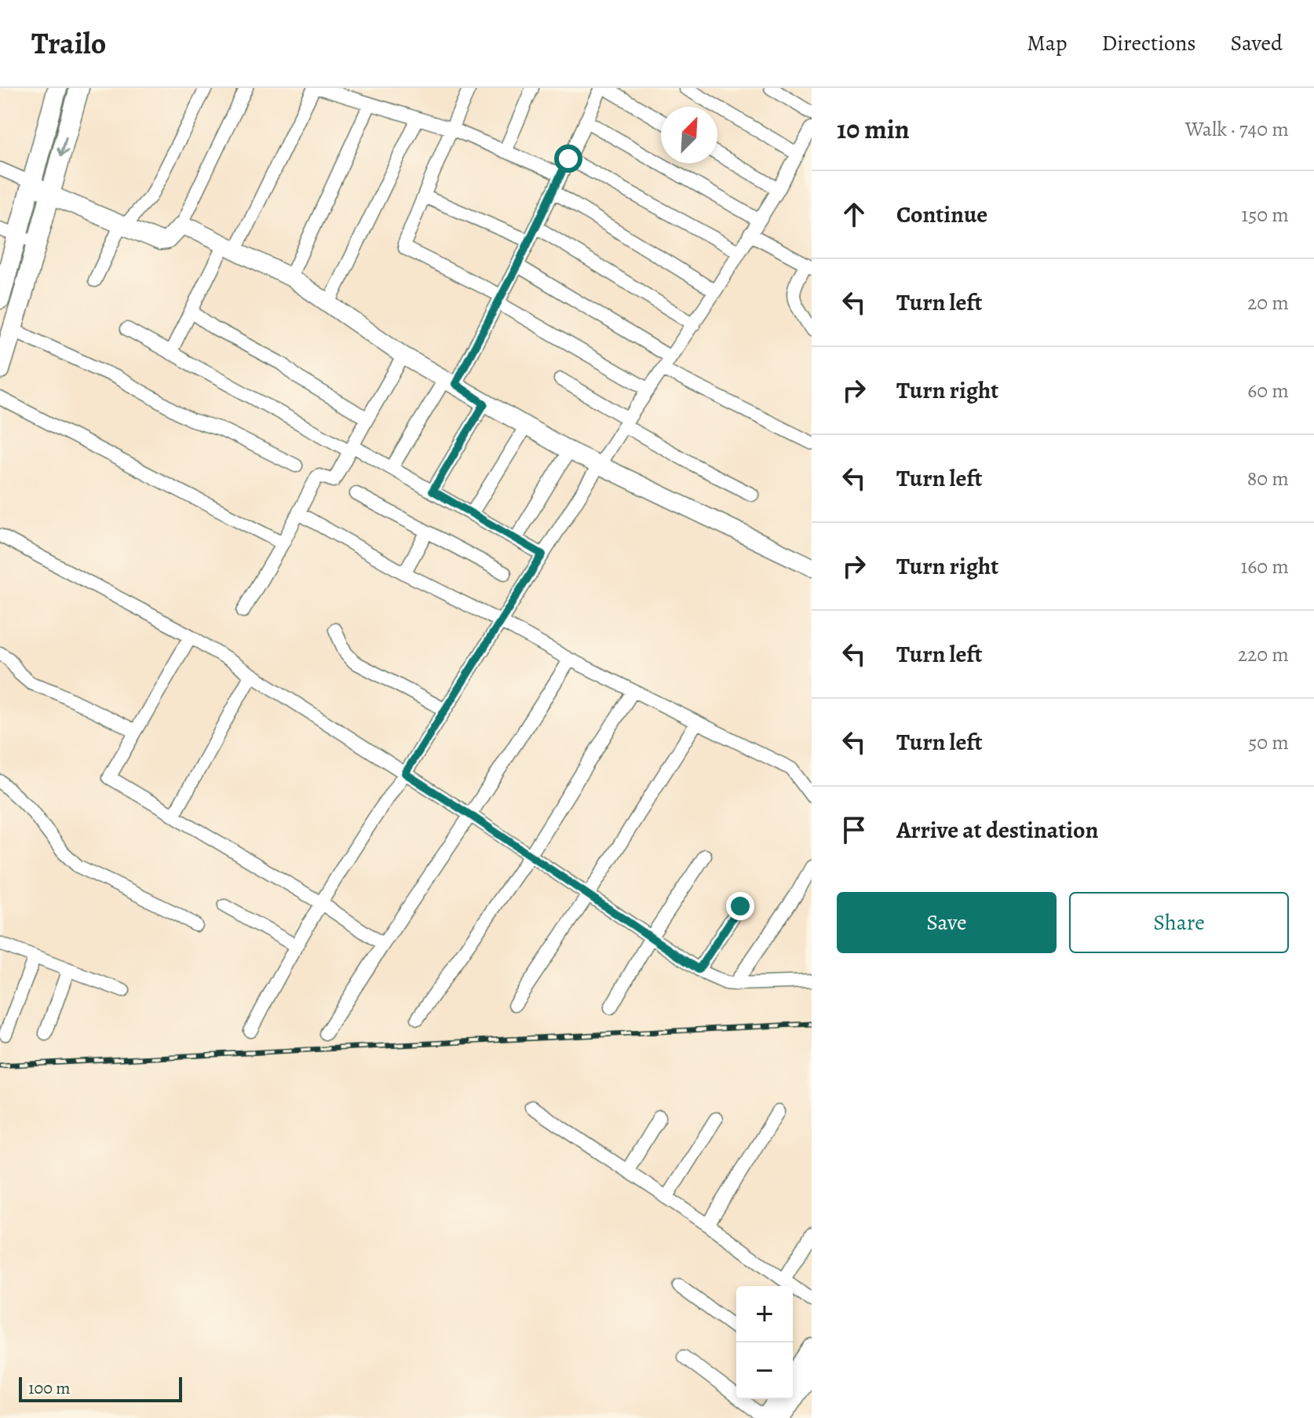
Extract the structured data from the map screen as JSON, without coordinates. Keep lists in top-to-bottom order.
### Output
{
  "scale_bar": "100 m",
  "north": "top right",
  "page": {
    "header": "Trailo",
    "nav": ["Map", "Directions", "Saved"],
    "heading": ["10 min", "Walk · 740 m"],
    "list": [
      ["Continue", "150 m"],
      ["Turn left", "20 m"],
      ["Turn right", "60 m"],
      ["Turn left", "80 m"],
      ["Turn right", "160 m"],
      ["Turn left", "220 m"],
      ["Turn left", "50 m"],
      "Arrive at destination"
    ],
    "buttons": ["Save", "Share"],
    "map_buttons": ["+", "−"],
    "scale": "100 m"
  }
}
